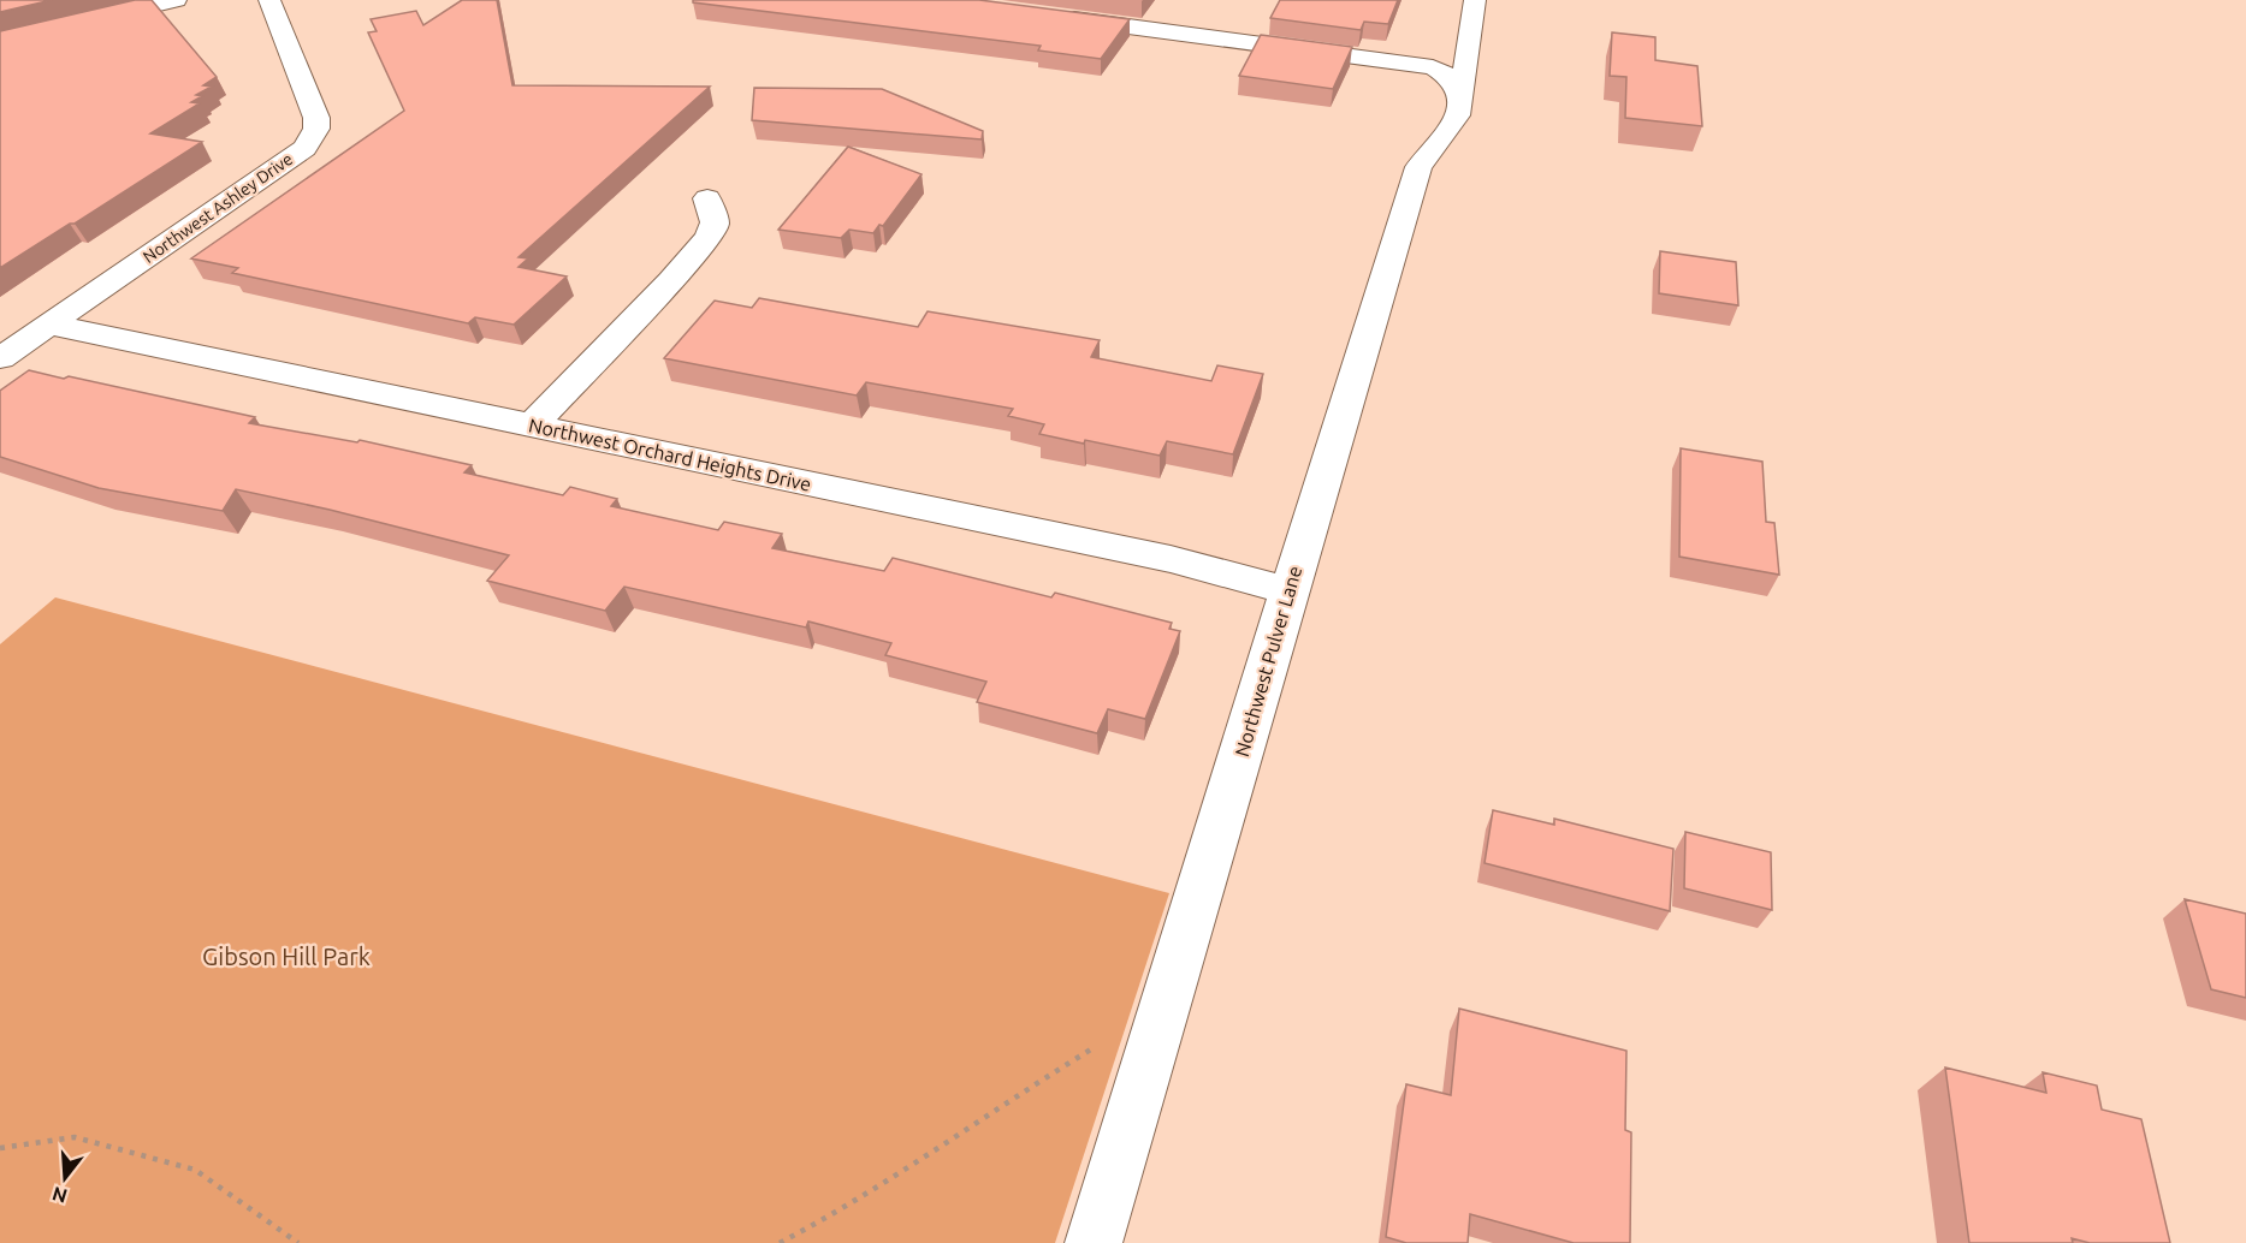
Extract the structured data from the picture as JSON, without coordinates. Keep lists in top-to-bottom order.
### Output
{
  "streets": {
    "street": ["Northwest Ashley Drive", "Northwest Orchard Heights Drive", "Northwest Pulver Lane"]
  },
  "crossings": [
    ["Northwest Ashley Drive", "Northwest Orchard Heights Drive"],
    ["Northwest Orchard Heights Drive", "Northwest Pulver Lane"]
  ],
  "parks": ["Gibson Hill Park"],
  "north": "bottom"
}
